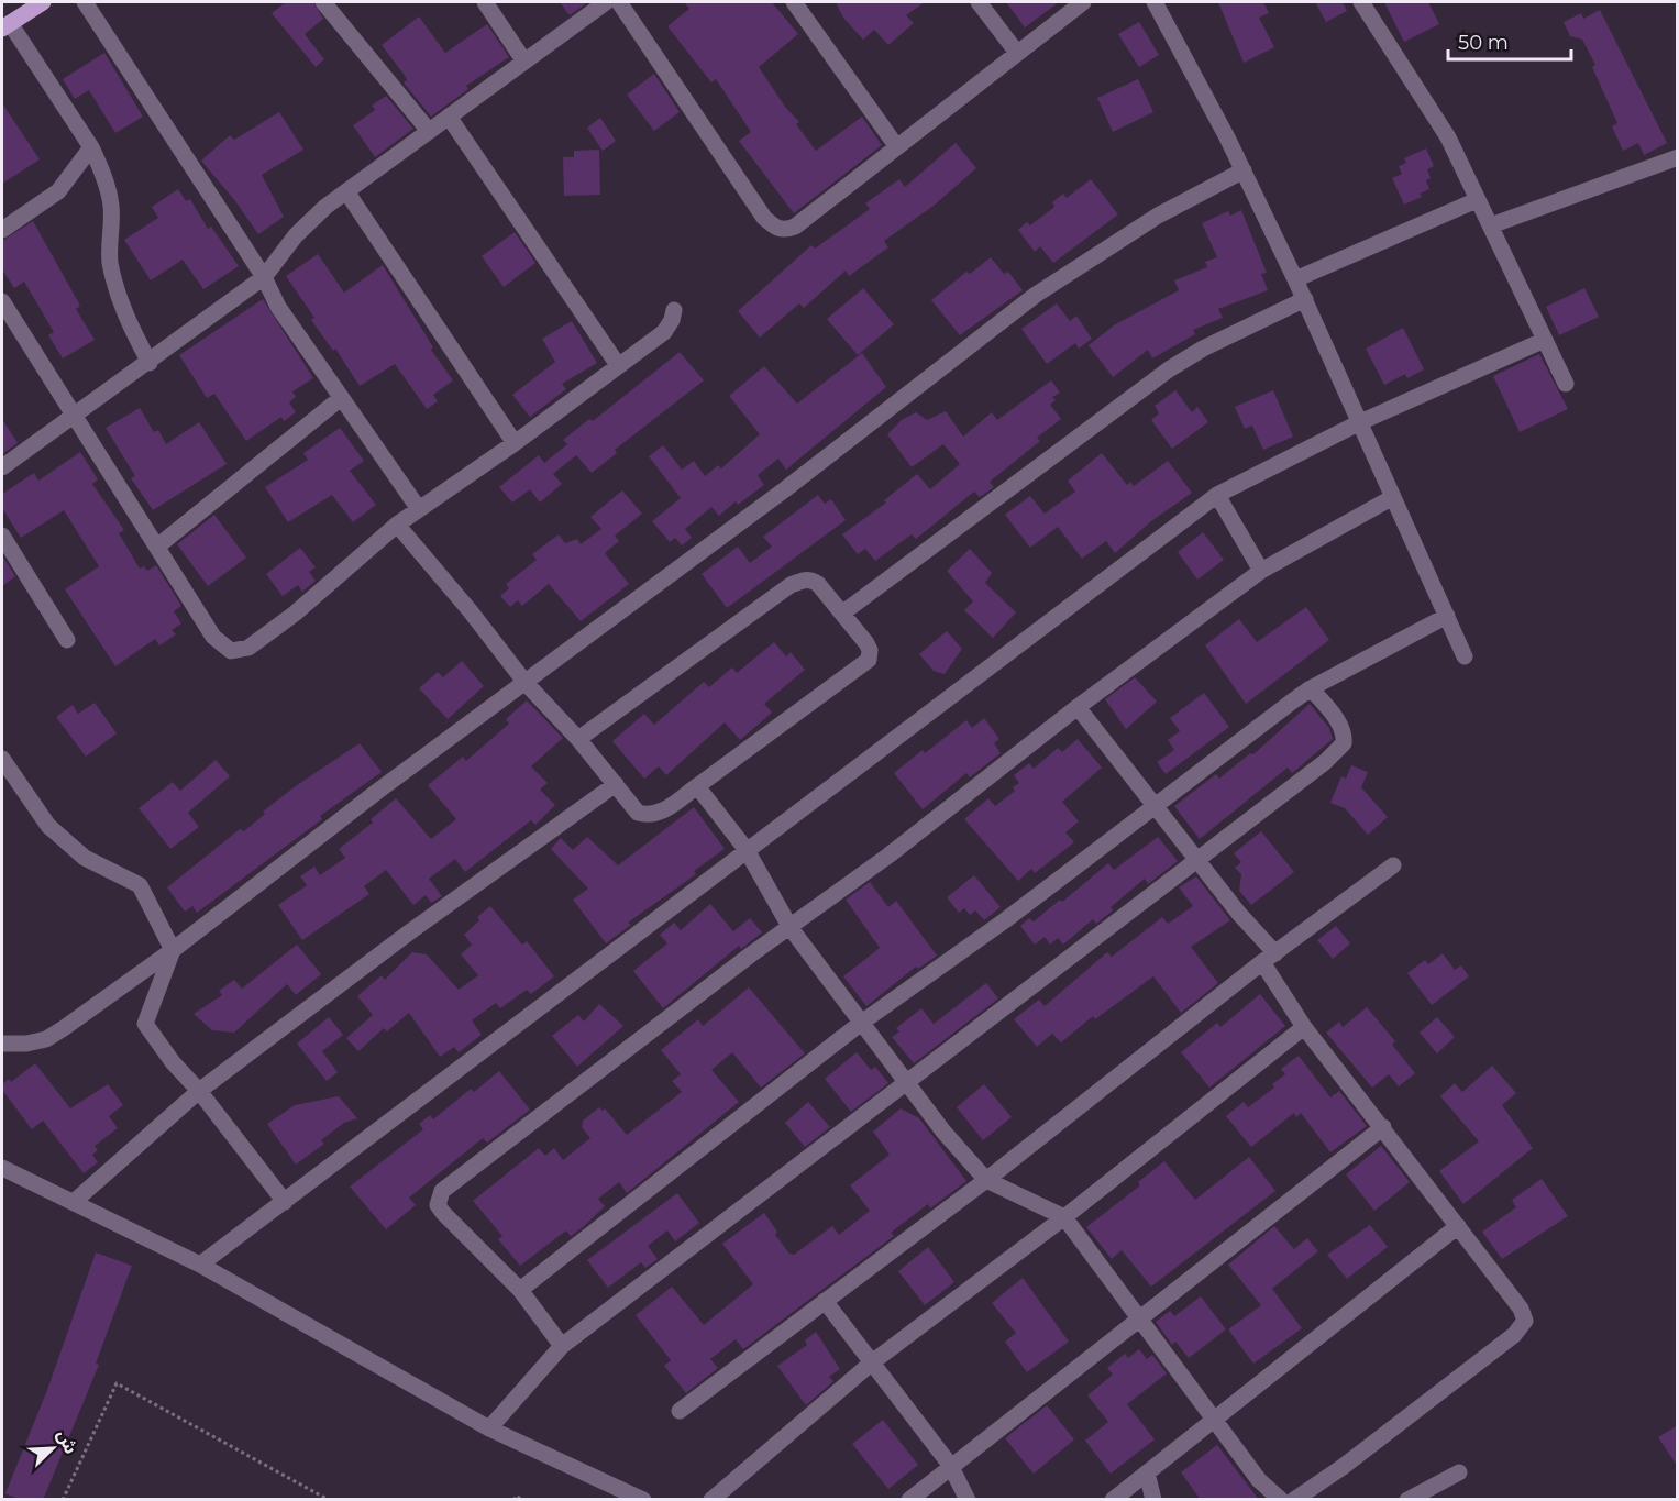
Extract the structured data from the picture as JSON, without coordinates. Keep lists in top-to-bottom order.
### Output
{
  "scale_bar": "50 m",
  "north": "top right"
}
